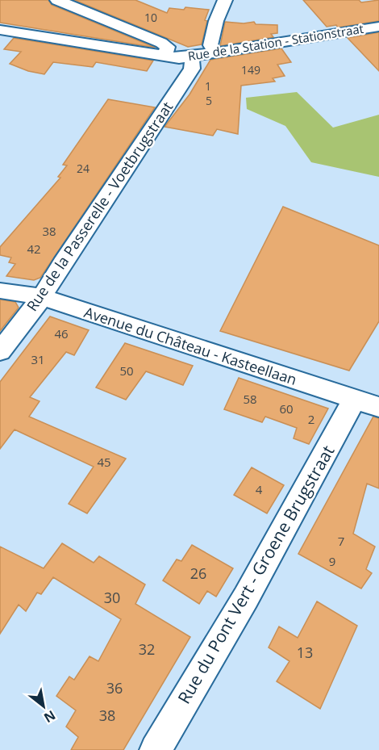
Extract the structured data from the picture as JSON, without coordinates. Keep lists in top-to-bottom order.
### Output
{
  "streets": {
    "street": [
      "Rue de la Station - Stationstraat",
      "Rue de la Passerelle - Voetbrugstraat",
      "Avenue du Château - Kasteellaan",
      "Rue du Pont Vert - Groene Brugstraat"
    ]
  },
  "crossings": [
    ["Rue de la Station - Stationstraat", "Rue de la Passerelle - Voetbrugstraat"],
    ["Rue de la Passerelle - Voetbrugstraat", "Avenue du Château - Kasteellaan"],
    ["Avenue du Château - Kasteellaan", "Rue du Pont Vert - Groene Brugstraat"]
  ],
  "house_numbers": [
    "10",
    "149",
    "1",
    "5",
    "24",
    "38",
    "42",
    "46",
    "31",
    "50",
    "58",
    "60",
    "2",
    "45",
    "4",
    "7",
    "9",
    "26",
    "30",
    "32",
    "13",
    "36",
    "38"
  ],
  "north": "bottom right"
}
